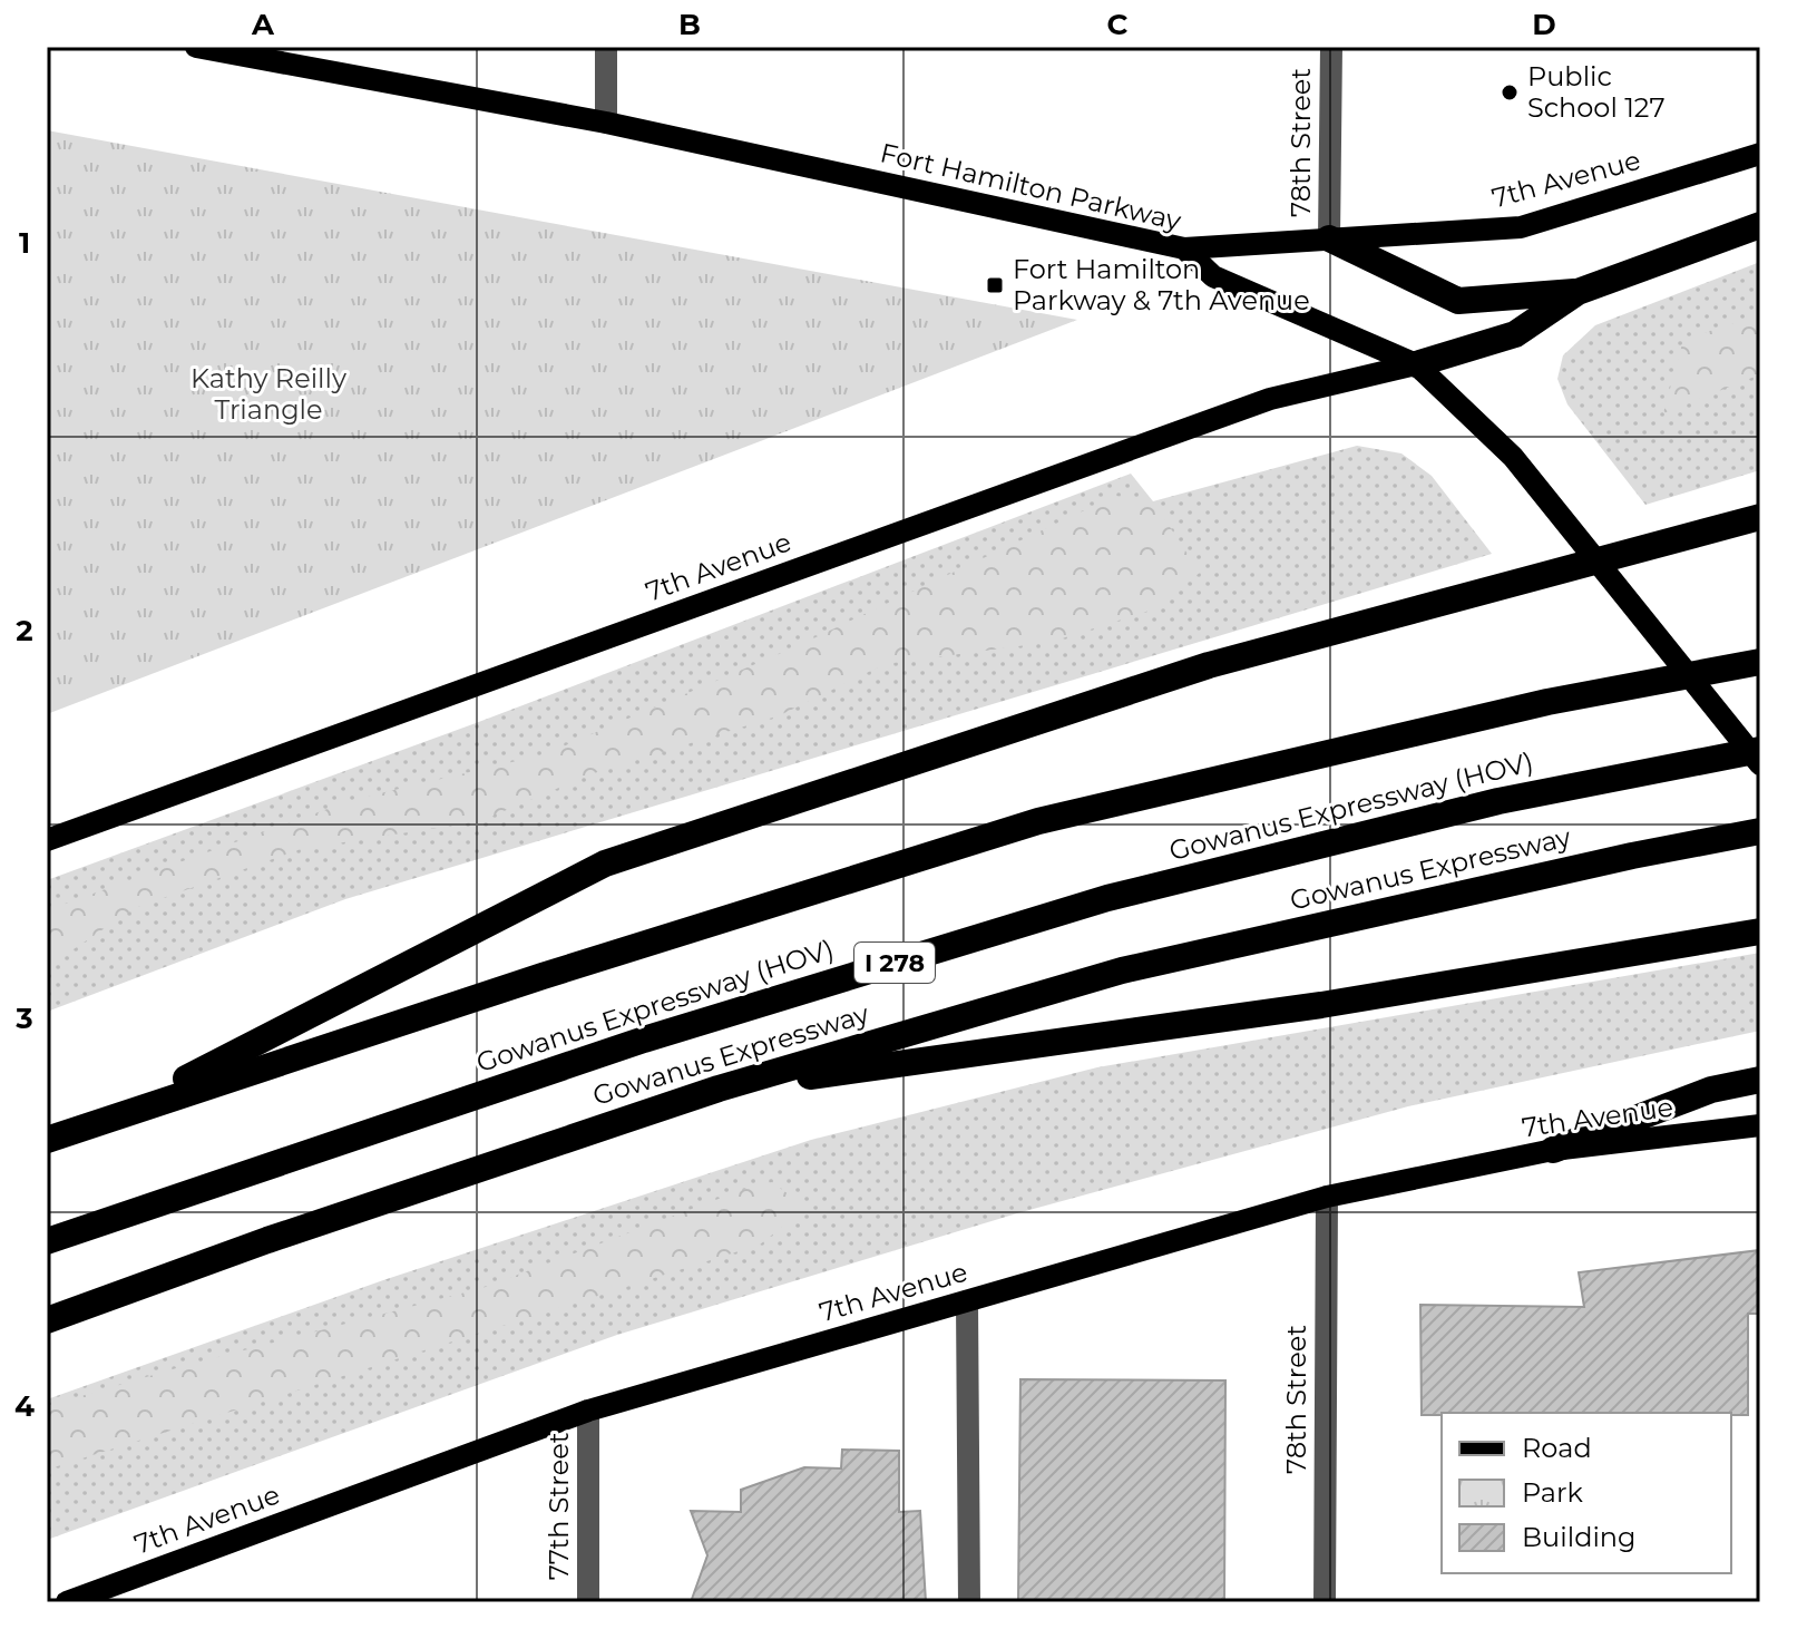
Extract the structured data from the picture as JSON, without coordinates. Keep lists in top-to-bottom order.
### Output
{
  "streets": {
    "highway": ["Gowanus Expressway (HOV)", "Gowanus Expressway", "I 278"],
    "main road": ["7th Avenue", "Fort Hamilton Parkway"],
    "street": ["78th Street", "77th Street"]
  },
  "crossings": [
    ["78th Street", "7th Avenue"],
    ["7th Avenue", "Fort Hamilton Parkway"],
    ["7th Avenue", "77th Street"]
  ],
  "parks": ["Kathy Reilly Triangle"],
  "places": {
    "other": ["Public School 127"],
    "transit": ["Fort Hamilton Parkway & 7th Avenue"]
  },
  "legend": ["Road", "Park", "Building"],
  "grid": {
    "columns": [
      "A",
      "B",
      "C",
      "D"
    ],
    "rows": [
      "1",
      "2",
      "3",
      "4"
    ]
  }
}
